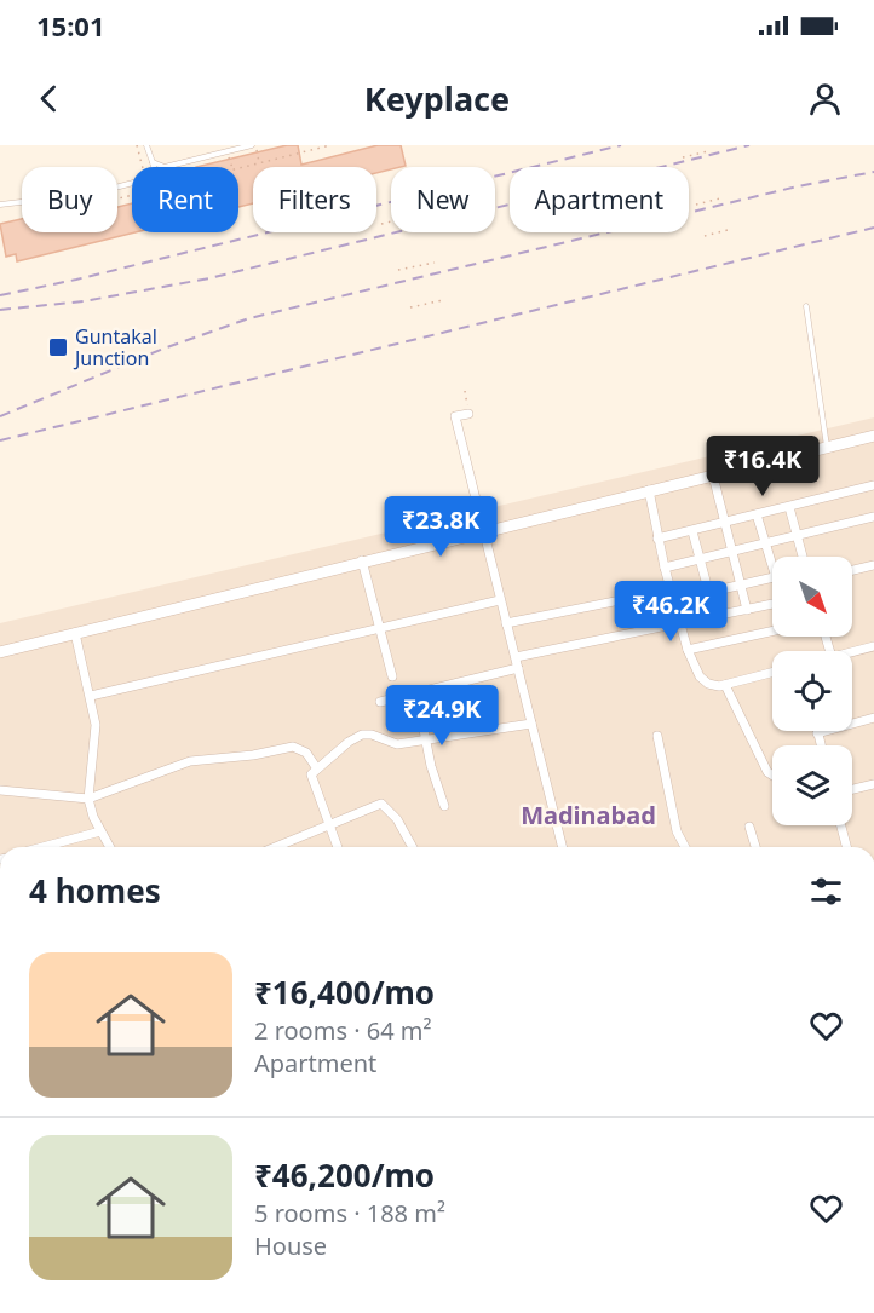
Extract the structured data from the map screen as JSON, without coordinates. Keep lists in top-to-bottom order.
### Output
{
  "districts": ["Madinabad"],
  "places": {
    "transit": ["Guntakal Junction"]
  },
  "north": "bottom right",
  "page": {
    "status": "15:01",
    "header": "Keyplace",
    "chip": [
      "Buy",
      "Rent",
      "Filters",
      "New",
      "Apartment"
    ],
    "price": [
      "₹16.4K",
      "₹23.8K",
      "₹46.2K",
      "₹24.9K"
    ],
    "heading": "4 homes",
    "list": [
      {
        "name": "₹16,400/mo",
        "note": "2 rooms · 64 m² · Apartment"
      },
      {
        "name": "₹46,200/mo",
        "note": "5 rooms · 188 m² · House"
      }
    ]
  }
}
